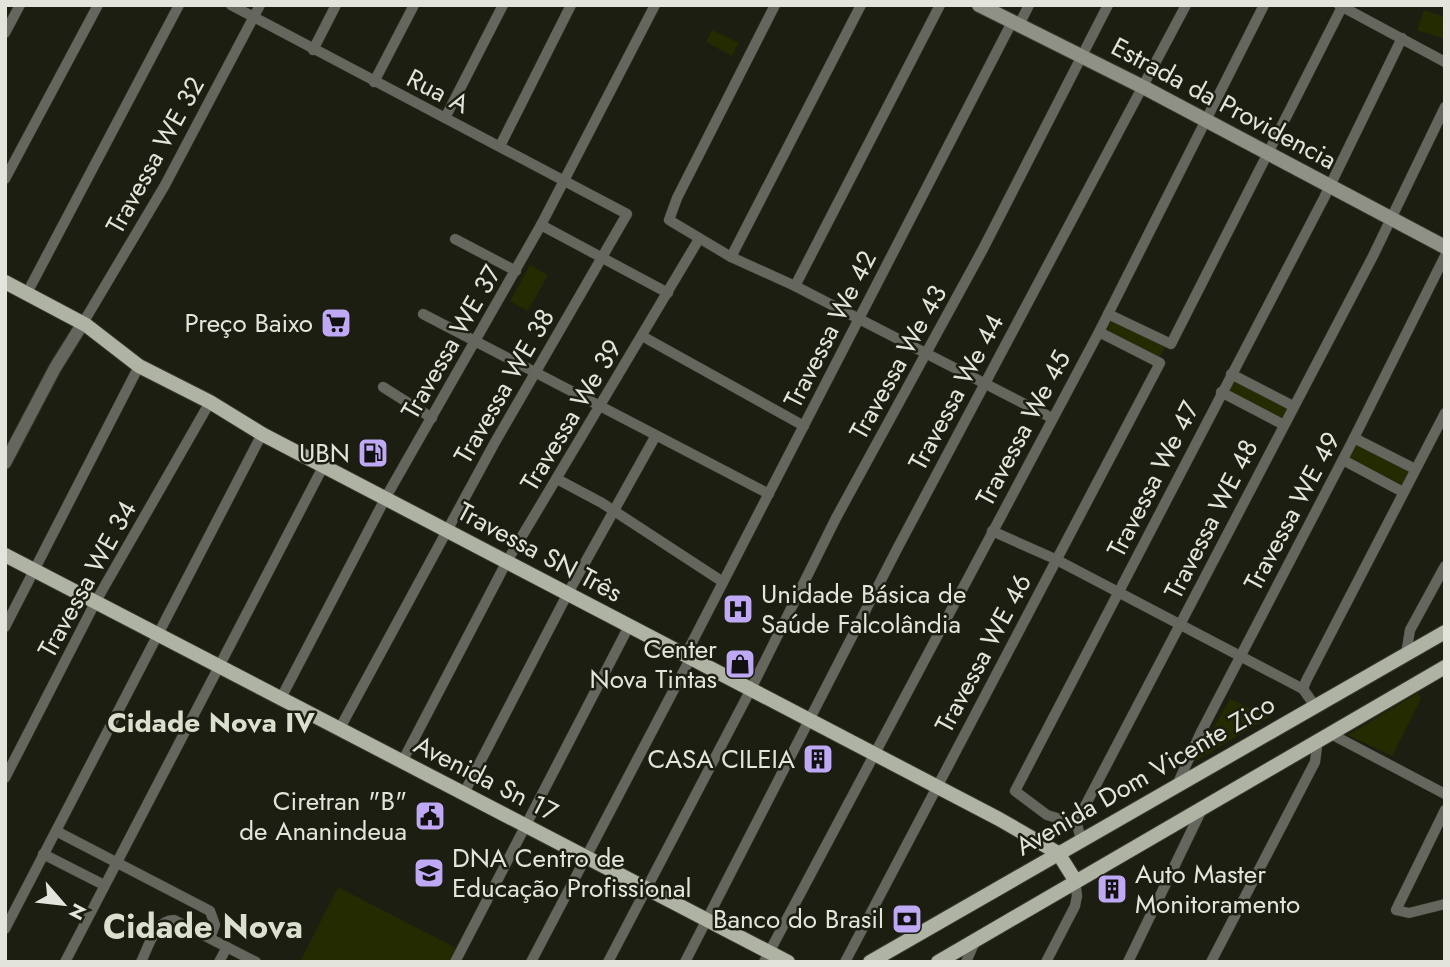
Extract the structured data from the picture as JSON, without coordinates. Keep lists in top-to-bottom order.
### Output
{
  "streets": {
    "main road": [
      "Estrada da Providencia",
      "Travessa SN Três",
      "Avenida Dom Vicente Zico",
      "Avenida Sn 17"
    ],
    "street": [
      "Rua A",
      "Travessa WE 32",
      "Travessa We 42",
      "Travessa WE 37",
      "Travessa We 43",
      "Travessa WE 38",
      "Travessa We 44",
      "Travessa We 39",
      "Travessa We 45",
      "Travessa We 47",
      "Travessa WE 49",
      "Travessa WE 48",
      "Travessa WE 34",
      "Travessa WE 46"
    ]
  },
  "crossings": [
    ["Rua A", "Travessa WE 32"],
    ["Rua A", "Travessa WE 37"],
    ["Rua A", "Travessa WE 38"],
    ["Estrada da Providencia", "Travessa We 42"],
    ["Estrada da Providencia", "Travessa We 43"],
    ["Estrada da Providencia", "Travessa We 44"],
    ["Estrada da Providencia", "Travessa We 45"],
    ["Estrada da Providencia", "Travessa We 47"],
    ["Estrada da Providencia", "Travessa WE 48"],
    ["Travessa WE 32", "Travessa SN Três"],
    ["Travessa We 42", "Travessa SN Três"],
    ["Travessa WE 37", "Travessa SN Três"],
    ["Travessa WE 37", "Avenida Sn 17"],
    ["Travessa We 43", "Travessa SN Três"],
    ["Travessa WE 38", "Travessa SN Três"],
    ["Travessa WE 38", "Avenida Sn 17"],
    ["Travessa We 44", "Travessa SN Três"],
    ["Travessa We 39", "Travessa SN Três"],
    ["Travessa We 39", "Avenida Sn 17"],
    ["Travessa We 45", "Travessa SN Três"],
    ["Travessa We 45", "Travessa WE 46"],
    ["Travessa We 47", "Travessa WE 48"],
    ["Travessa WE 49", "Avenida Dom Vicente Zico"],
    ["Travessa SN Três", "Travessa WE 34"],
    ["Travessa SN Três", "Travessa WE 46"],
    ["Travessa SN Três", "Avenida Dom Vicente Zico"],
    ["Travessa WE 34", "Avenida Sn 17"]
  ],
  "districts": ["Cidade Nova IV", "Cidade Nova"],
  "places": {
    "supermarket": ["Preço Baixo"],
    "fuel station": ["UBN"],
    "hospital": ["Unidade Básica de Saúde Falcolândia"],
    "shop": ["Center Nova Tintas"],
    "building": ["CASA CILEIA", "Auto Master Monitoramento"],
    "public building": ["Ciretran \"B\" de Ananindeua"],
    "school or university": ["DNA Centro de Educação Profissional"],
    "bank": ["Banco do Brasil"]
  },
  "north": "bottom right"
}
